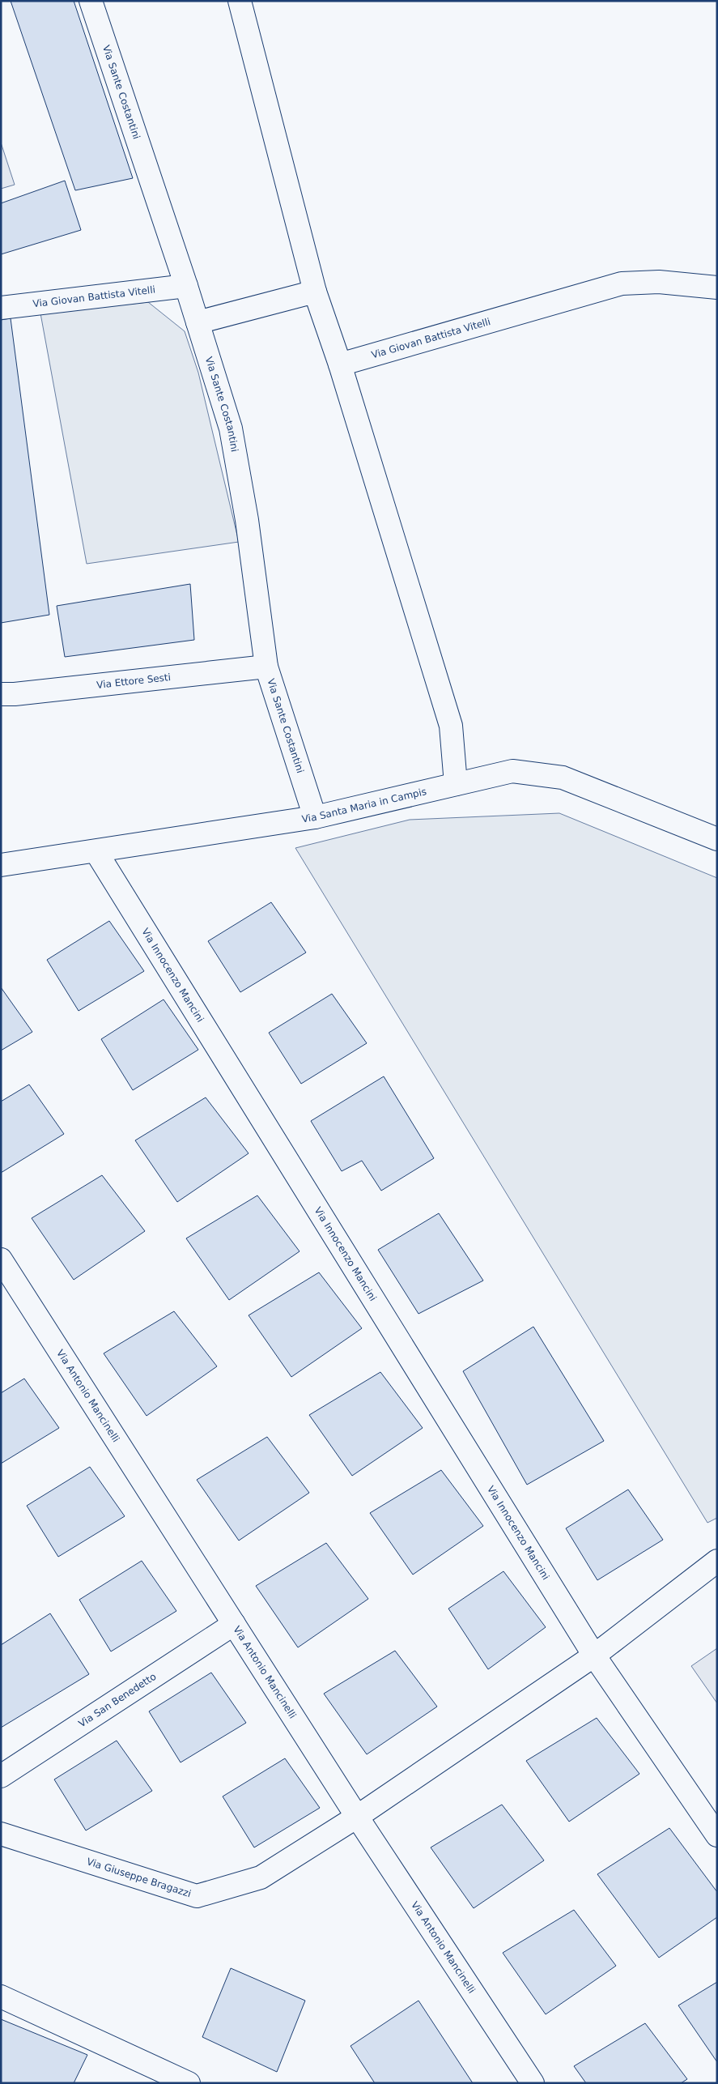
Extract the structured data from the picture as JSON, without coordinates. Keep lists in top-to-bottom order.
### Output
{
  "streets": {
    "street": [
      "Via Sante Costantini",
      "Via Giovan Battista Vitelli",
      "Via Ettore Sesti",
      "Via Santa Maria in Campis",
      "Via Innocenzo Mancini",
      "Via Antonio Mancinelli",
      "Via San Benedetto",
      "Via Giuseppe Bragazzi"
    ]
  },
  "crossings": [
    ["Via Sante Costantini", "Via Giovan Battista Vitelli"],
    ["Via Sante Costantini", "Via Ettore Sesti"],
    ["Via Sante Costantini", "Via Santa Maria in Campis"],
    ["Via Santa Maria in Campis", "Via Innocenzo Mancini"],
    ["Via Antonio Mancinelli", "Via San Benedetto"],
    ["Via Antonio Mancinelli", "Via Giuseppe Bragazzi"]
  ]
}
